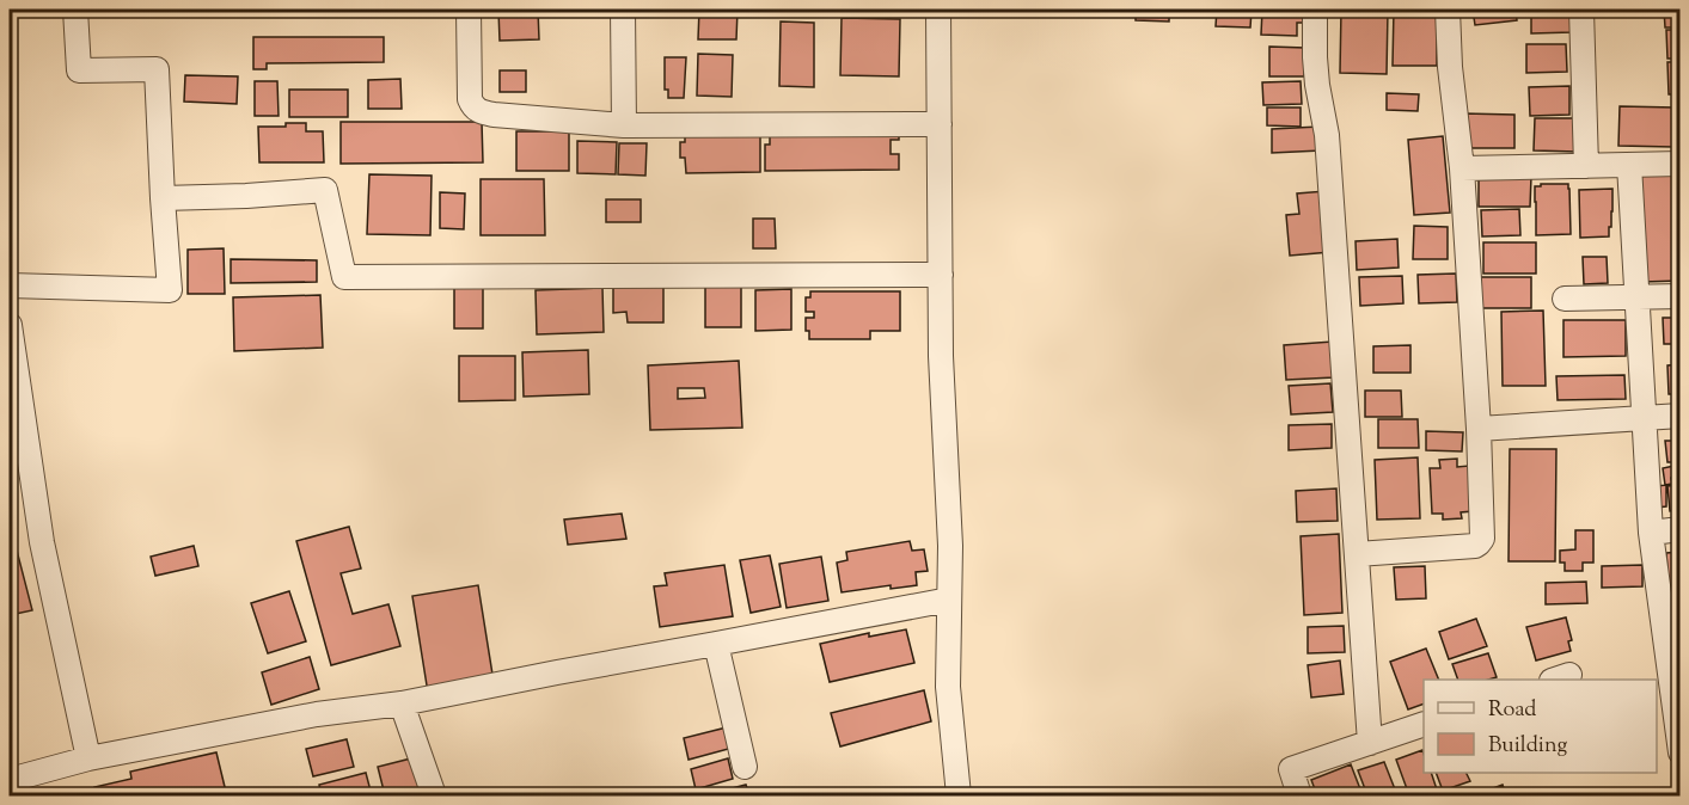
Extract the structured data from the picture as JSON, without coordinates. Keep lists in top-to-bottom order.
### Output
{
  "legend": ["Road", "Building"]
}
